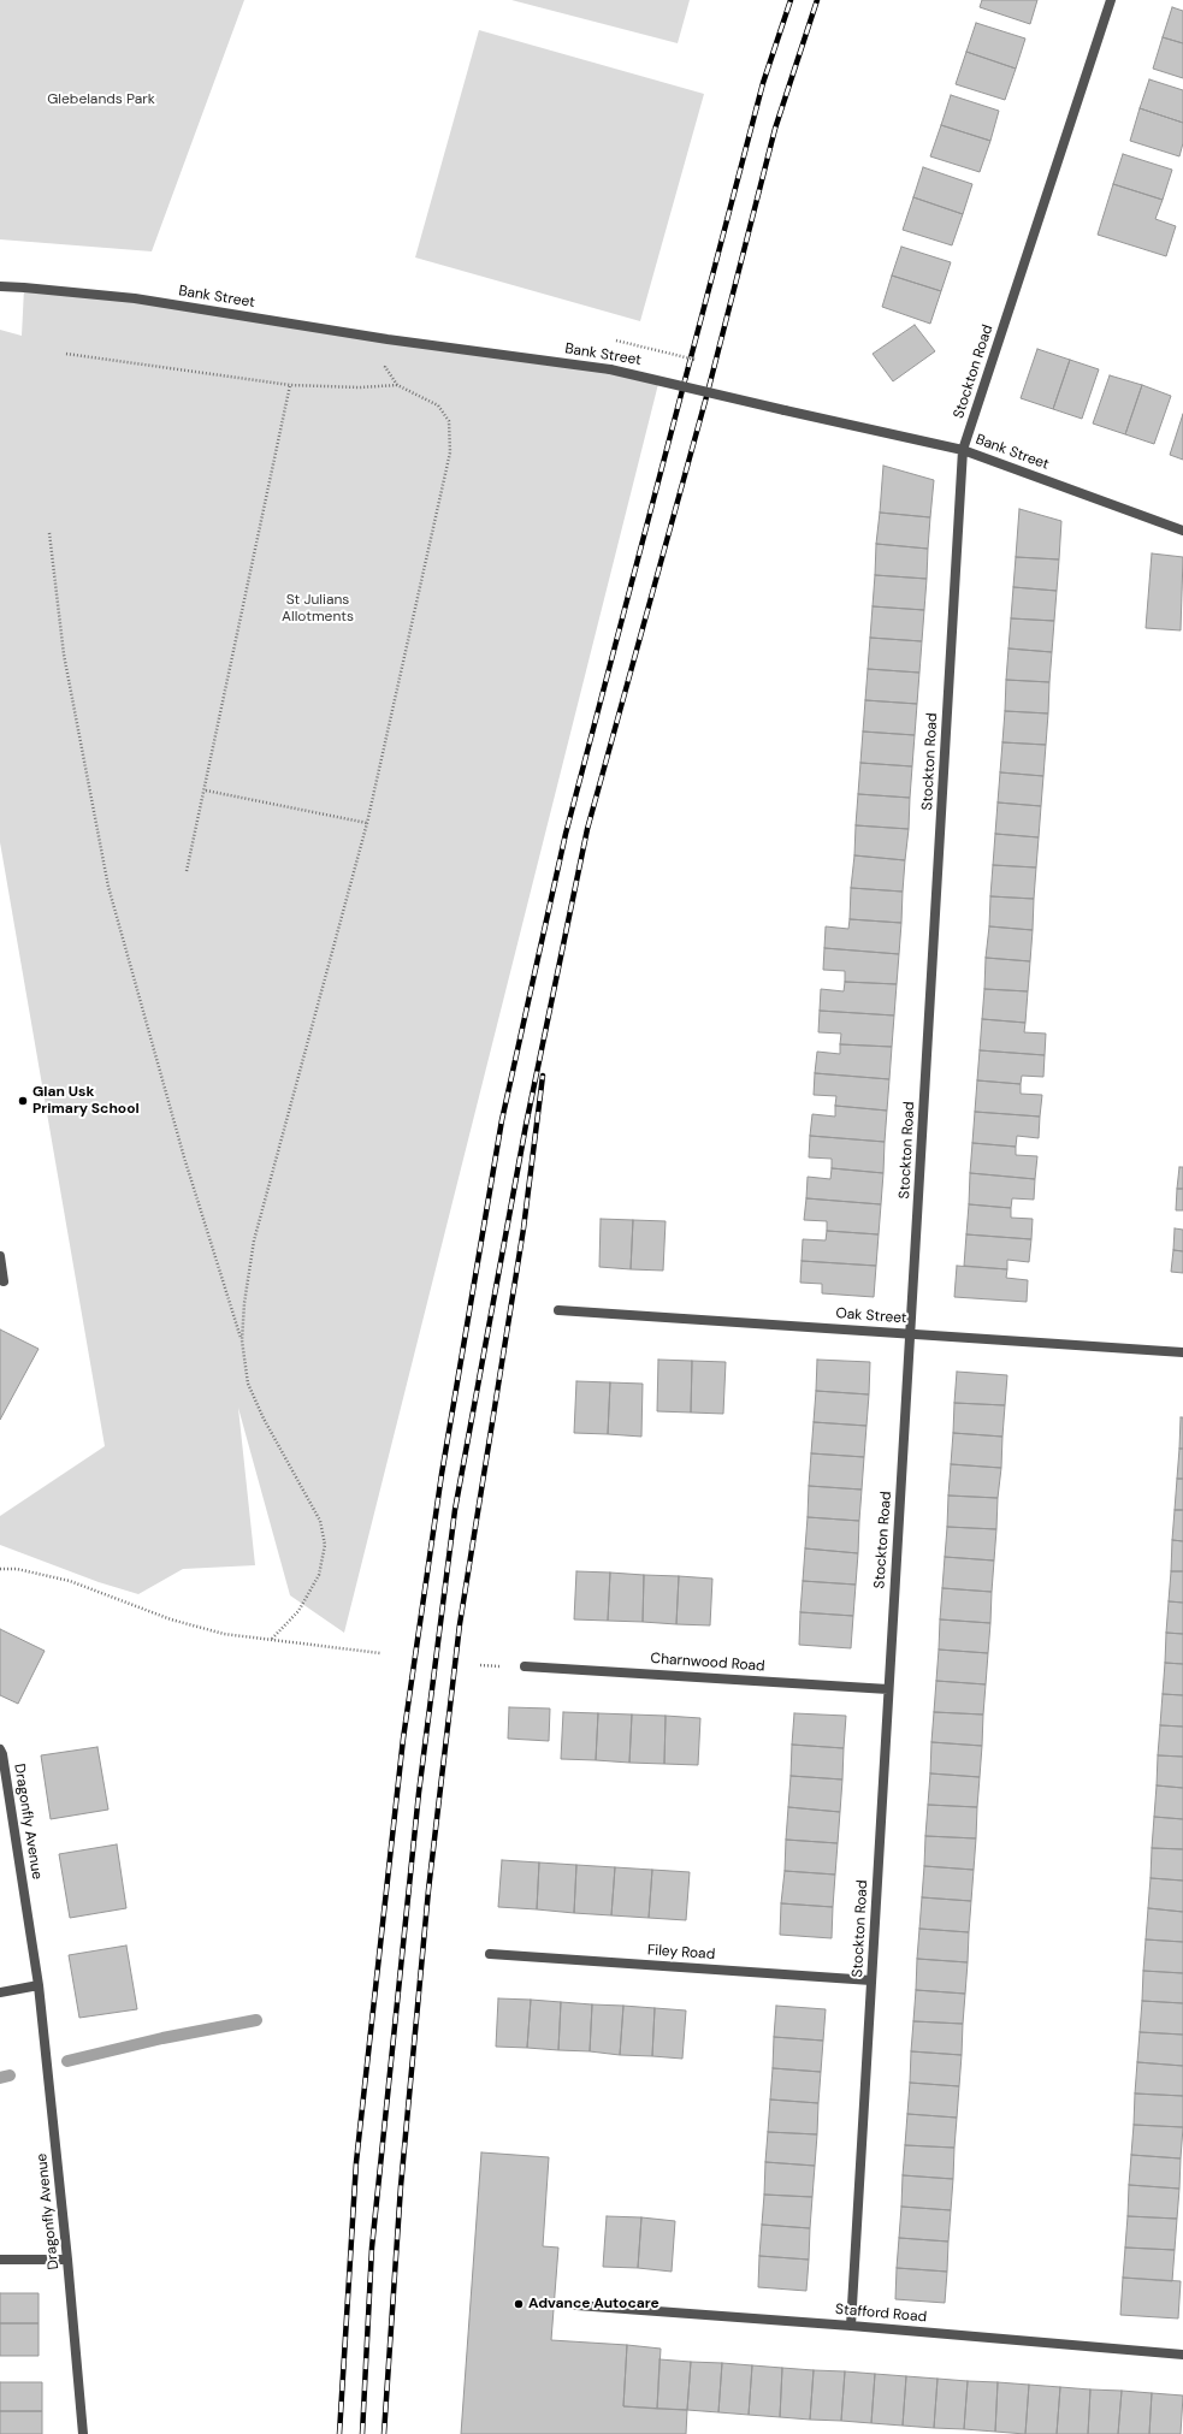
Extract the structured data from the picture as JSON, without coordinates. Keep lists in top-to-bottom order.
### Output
{
  "streets": {
    "street": [
      "Bank Street",
      "Stockton Road",
      "Oak Street",
      "Charnwood Road",
      "Dragonfly Avenue",
      "Filey Road",
      "Stafford Road"
    ]
  },
  "crossings": [
    ["Bank Street", "Stockton Road"],
    ["Stockton Road", "Oak Street"],
    ["Stockton Road", "Charnwood Road"],
    ["Stockton Road", "Filey Road"],
    ["Stockton Road", "Stafford Road"]
  ],
  "parks": ["Glebelands Park", "St Julians Allotments"],
  "places": ["Glan Usk Primary School", "Advance Autocare"]
}
